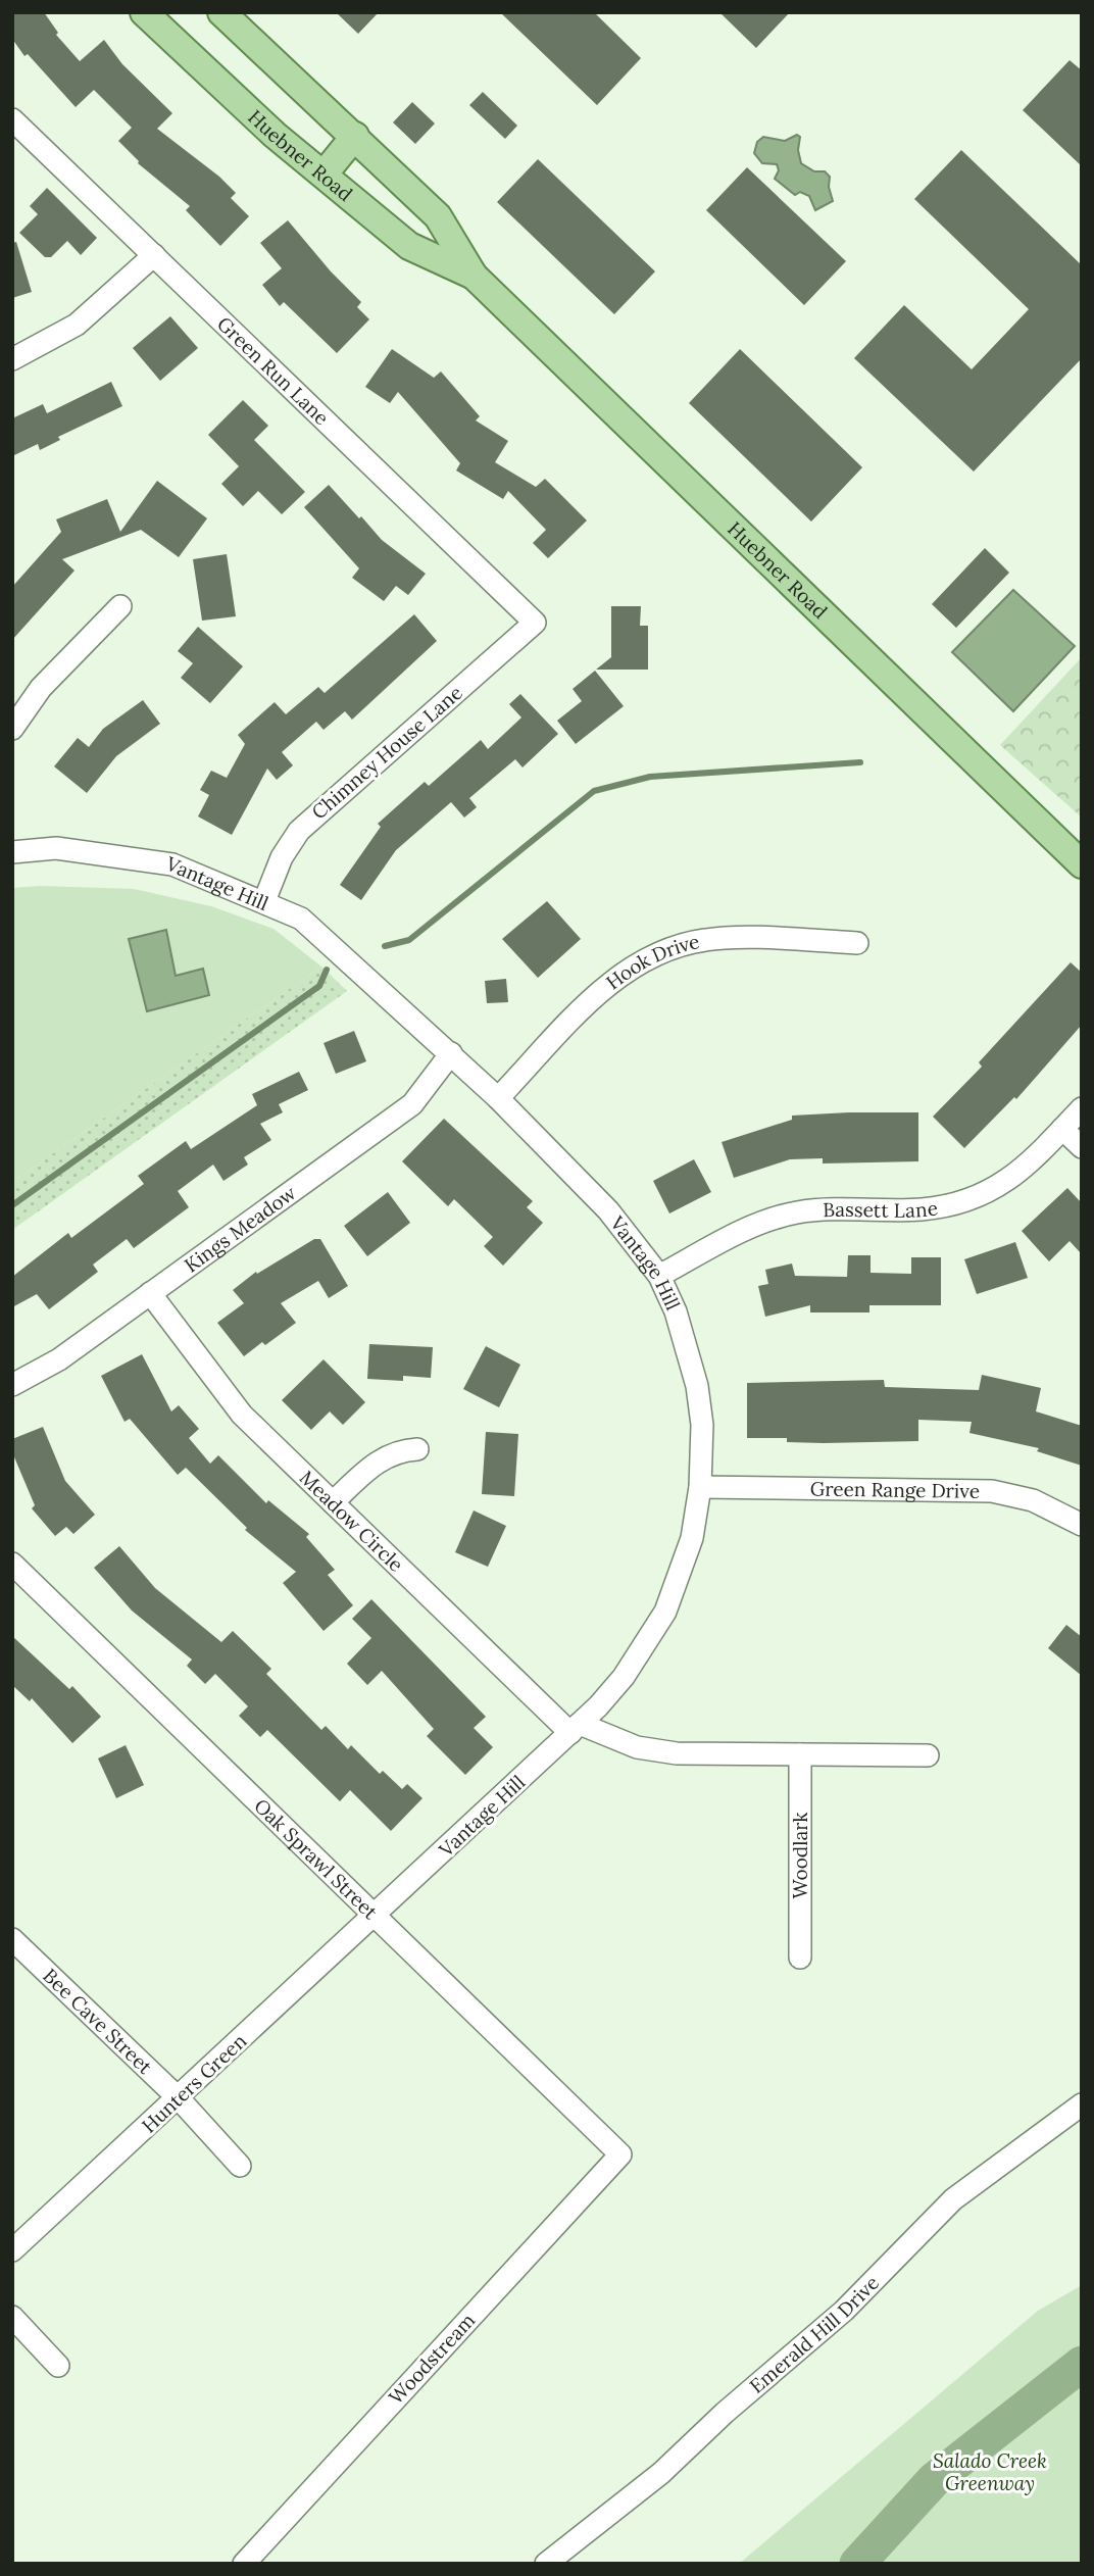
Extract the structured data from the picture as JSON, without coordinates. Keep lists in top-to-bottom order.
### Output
{
  "streets": {
    "main road": ["Huebner Road"],
    "street": [
      "Green Run Lane",
      "Chimney House Lane",
      "Vantage Hill",
      "Hook Drive",
      "Bassett Lane",
      "Kings Meadow",
      "Green Range Drive",
      "Meadow Circle",
      "Woodlark",
      "Oak Sprawl Street",
      "Bee Cave Street",
      "Hunters Green",
      "Emerald Hill Drive",
      "Woodstream"
    ]
  },
  "crossings": [
    ["Green Run Lane", "Chimney House Lane"],
    ["Chimney House Lane", "Vantage Hill"],
    ["Vantage Hill", "Hook Drive"],
    ["Vantage Hill", "Bassett Lane"],
    ["Vantage Hill", "Kings Meadow"],
    ["Vantage Hill", "Green Range Drive"],
    ["Vantage Hill", "Meadow Circle"],
    ["Vantage Hill", "Oak Sprawl Street"],
    ["Vantage Hill", "Hunters Green"],
    ["Kings Meadow", "Meadow Circle"],
    ["Meadow Circle", "Woodlark"],
    ["Oak Sprawl Street", "Hunters Green"],
    ["Oak Sprawl Street", "Woodstream"],
    ["Bee Cave Street", "Hunters Green"]
  ],
  "parks": ["Salado Creek Greenway"]
}
